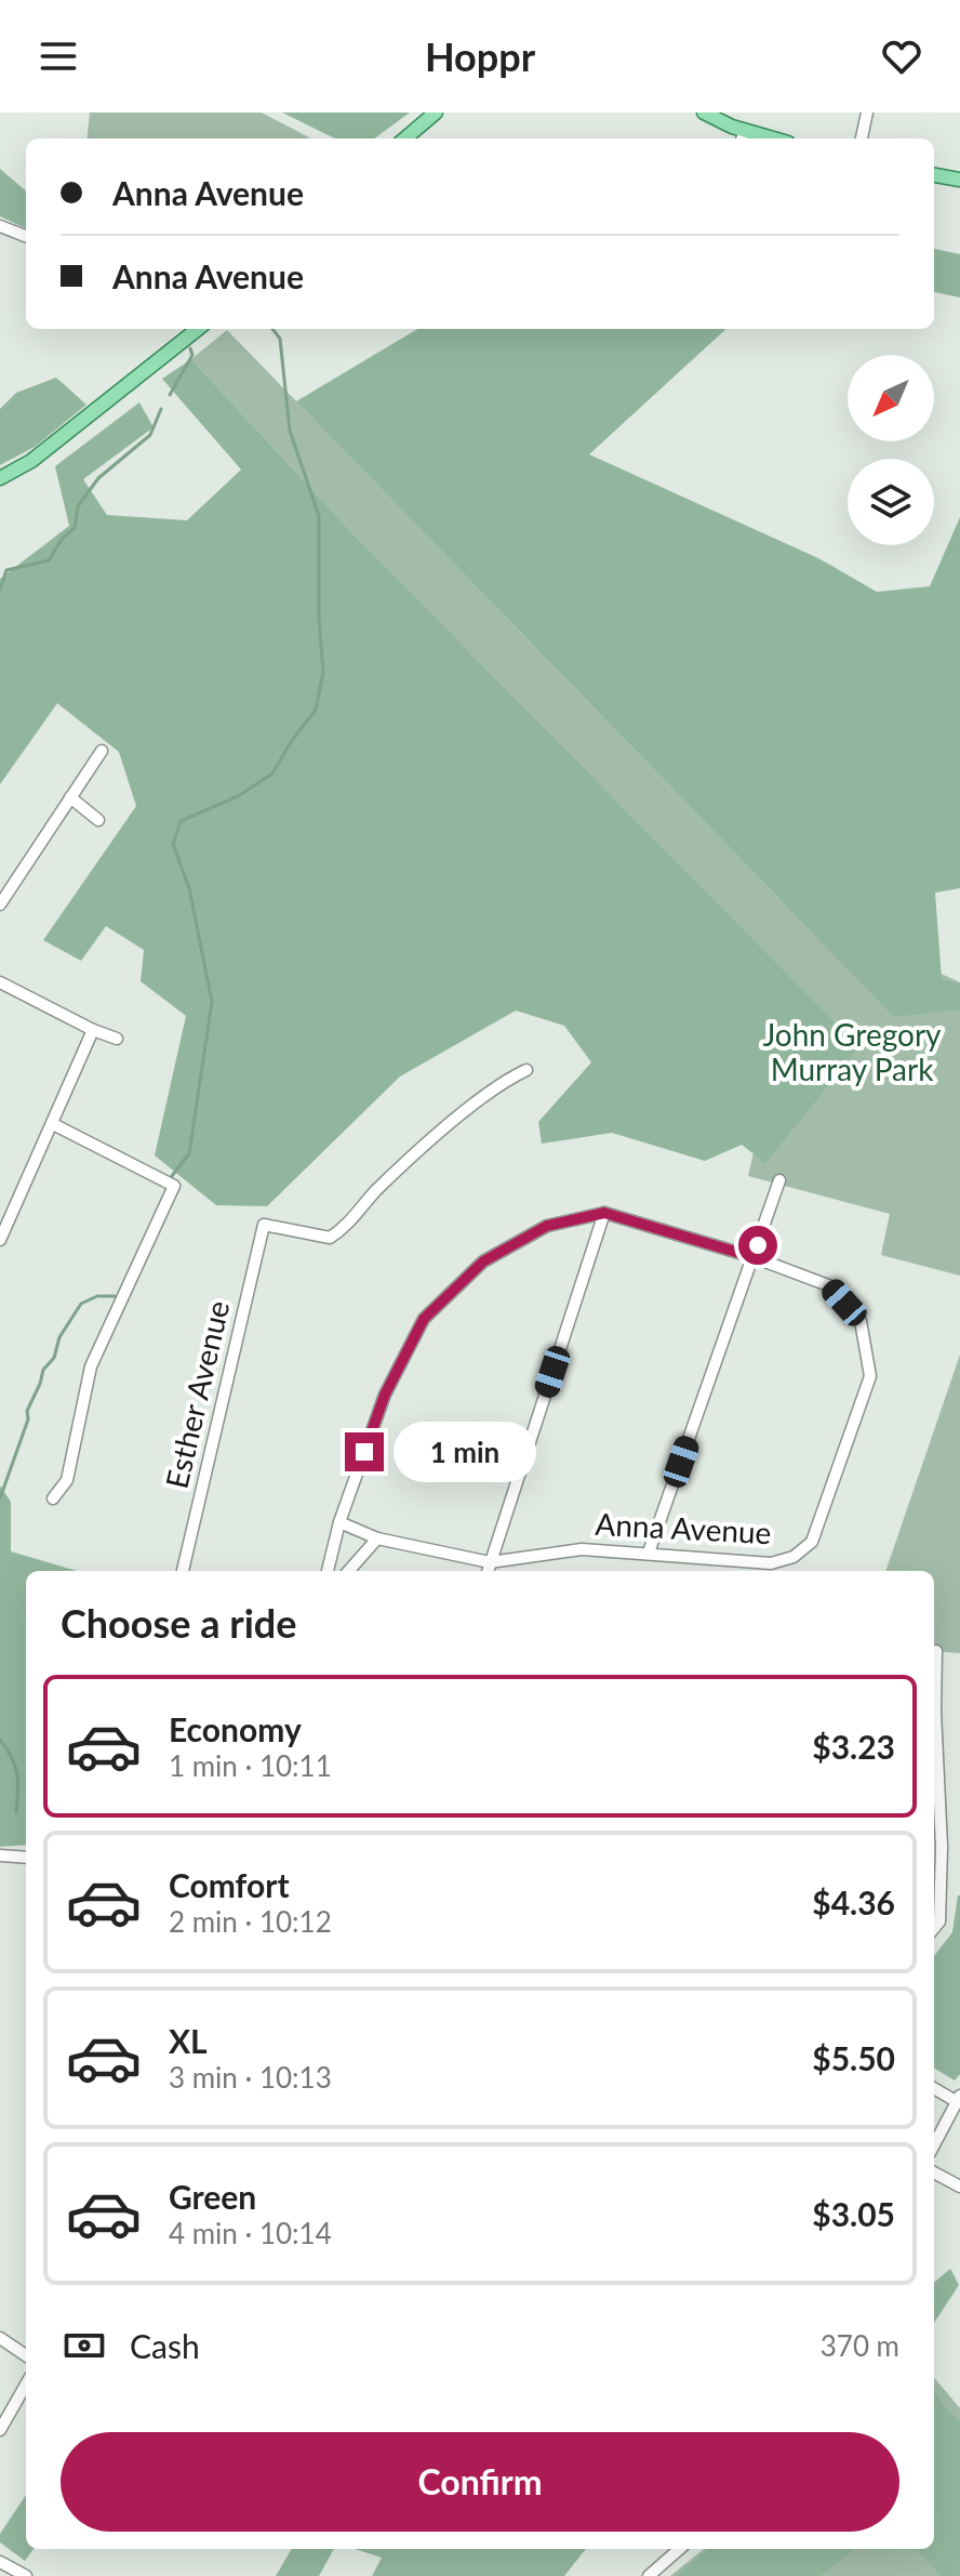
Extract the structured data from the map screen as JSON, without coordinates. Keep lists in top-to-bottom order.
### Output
{
  "streets": {
    "street": ["Esther Avenue", "Anna Avenue"]
  },
  "parks": ["John Gregory Murray Park"],
  "north": "bottom left",
  "page": {
    "header": "Hoppr",
    "banner": ["Anna Avenue", "Anna Avenue"],
    "bubble": "1 min",
    "heading": "Choose a ride",
    "list": [
      {
        "name": "Economy",
        "note": "1 min · 10:11",
        "value": "$3.23"
      },
      {
        "name": "Comfort",
        "note": "2 min · 10:12",
        "value": "$4.36"
      },
      {
        "name": "XL",
        "note": "3 min · 10:13",
        "value": "$5.50"
      },
      {
        "name": "Green",
        "note": "4 min · 10:14",
        "value": "$3.05"
      }
    ],
    "pay": ["Cash", "370 m"],
    "buttons": "Confirm"
  }
}
